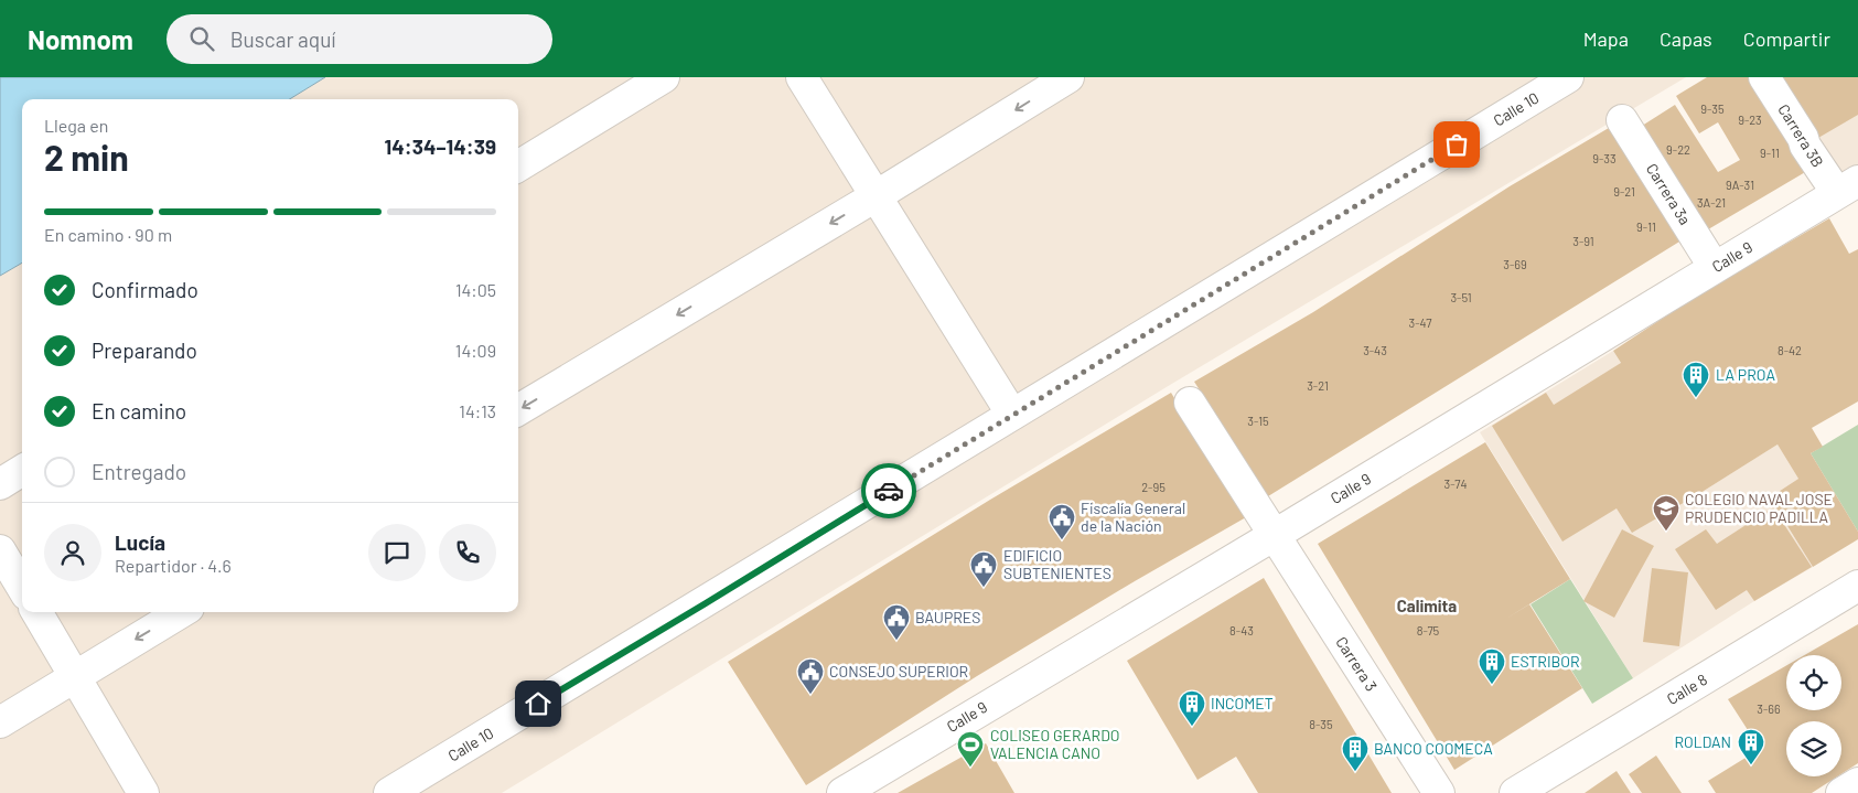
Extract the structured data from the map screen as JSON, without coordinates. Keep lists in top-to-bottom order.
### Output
{
  "streets": {
    "street": [
      "Calle 10",
      "Carrera 3B",
      "Carrera 3a",
      "Calle 9",
      "Carrera 3",
      "Calle 8"
    ]
  },
  "crossings": [
    ["Carrera 3B", "Calle 9"],
    ["Carrera 3a", "Calle 9"],
    ["Calle 9", "Carrera 3"]
  ],
  "districts": ["Calimita"],
  "places": {
    "building": [
      "LA PROA",
      "ESTRIBOR",
      "INCOMET",
      "ROLDAN",
      "BANCO COOMECA"
    ],
    "school or university": ["COLEGIO NAVAL JOSE PRUDENCIO PADILLA"],
    "public building": [
      "Fiscalía General de la Nación",
      "EDIFICIO SUBTENIENTES",
      "BAUPRES",
      "CONSEJO SUPERIOR"
    ],
    "sports": ["COLISEO GERARDO VALENCIA CANO"]
  },
  "house_numbers": [
    "9-35",
    "9-23",
    "9-22",
    "9-11",
    "9-33",
    "9A-31",
    "9-21",
    "3A-21",
    "9-11",
    "3-91",
    "3-69",
    "3-51",
    "3-47",
    "3-43",
    "8-42",
    "3-21",
    "3-15",
    "3-74",
    "2-95",
    "8-43",
    "8-75",
    "3-66",
    "8-35"
  ],
  "page": {
    "header": "Nomnom",
    "search": "Buscar aquí",
    "nav": ["Mapa", "Capas", "Compartir"],
    "heading": ["2 min", "Llega en", "14:34–14:39"],
    "panel": ["Lucía", "Repartidor · 4.6"],
    "bar": "En camino · 90 m",
    "list": [
      ["Confirmado", "14:05"],
      ["Preparando", "14:09"],
      ["En camino", "14:13"],
      "Entregado"
    ]
  }
}
